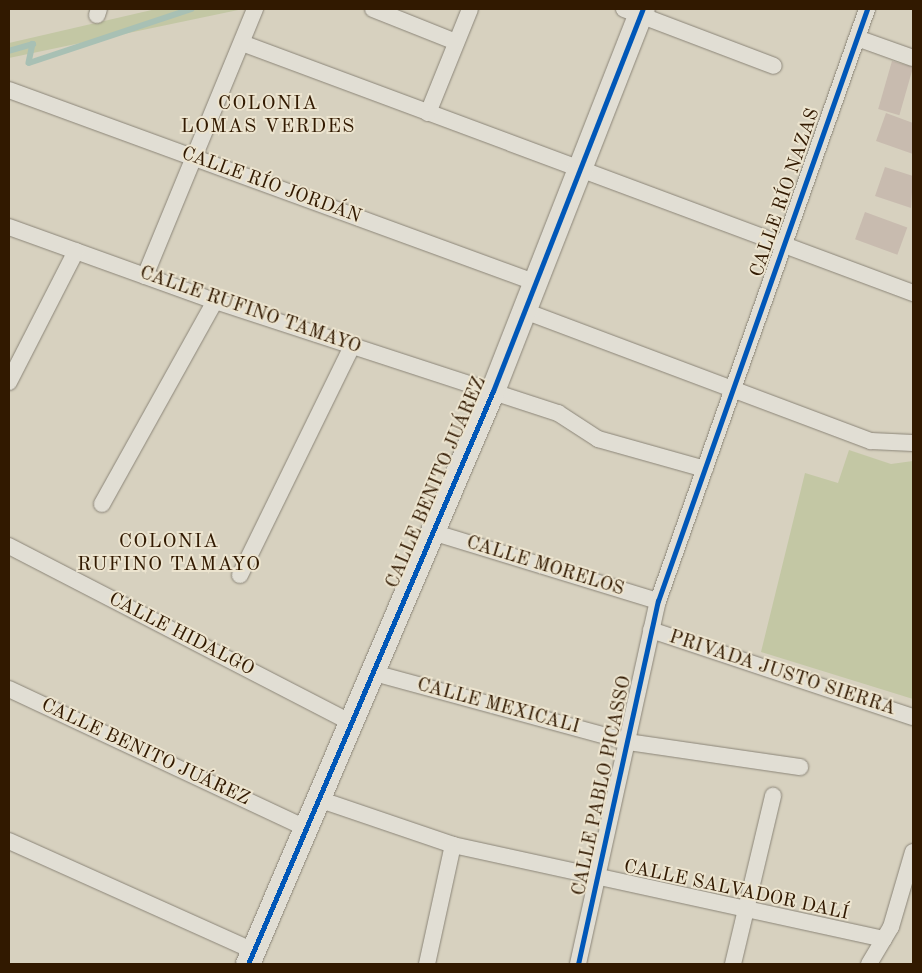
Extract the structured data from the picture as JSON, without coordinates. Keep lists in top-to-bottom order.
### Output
{
  "streets": {
    "street": [
      "CALLE RÍO JORDÁN",
      "CALLE RÍO NAZAS",
      "CALLE RUFINO TAMAYO",
      "CALLE BENITO JUÁREZ",
      "CALLE MORELOS",
      "CALLE HIDALGO",
      "PRIVADA JUSTO SIERRA",
      "CALLE MEXICALI",
      "CALLE PABLO PICASSO",
      "CALLE SALVADOR DALÍ"
    ]
  },
  "crossings": [
    ["CALLE RÍO JORDÁN", "CALLE BENITO JUÁREZ"],
    ["CALLE RÍO NAZAS", "CALLE PABLO PICASSO"],
    ["CALLE RUFINO TAMAYO", "CALLE BENITO JUÁREZ"],
    ["CALLE RUFINO TAMAYO", "CALLE PABLO PICASSO"],
    ["CALLE BENITO JUÁREZ", "CALLE MORELOS"],
    ["CALLE BENITO JUÁREZ", "CALLE HIDALGO"],
    ["CALLE BENITO JUÁREZ", "CALLE MEXICALI"],
    ["CALLE BENITO JUÁREZ", "CALLE SALVADOR DALÍ"],
    ["CALLE MORELOS", "CALLE PABLO PICASSO"],
    ["PRIVADA JUSTO SIERRA", "CALLE PABLO PICASSO"],
    ["CALLE MEXICALI", "CALLE PABLO PICASSO"],
    ["CALLE PABLO PICASSO", "CALLE SALVADOR DALÍ"]
  ],
  "districts": ["COLONIA LOMAS VERDES", "COLONIA RUFINO TAMAYO"]
}
